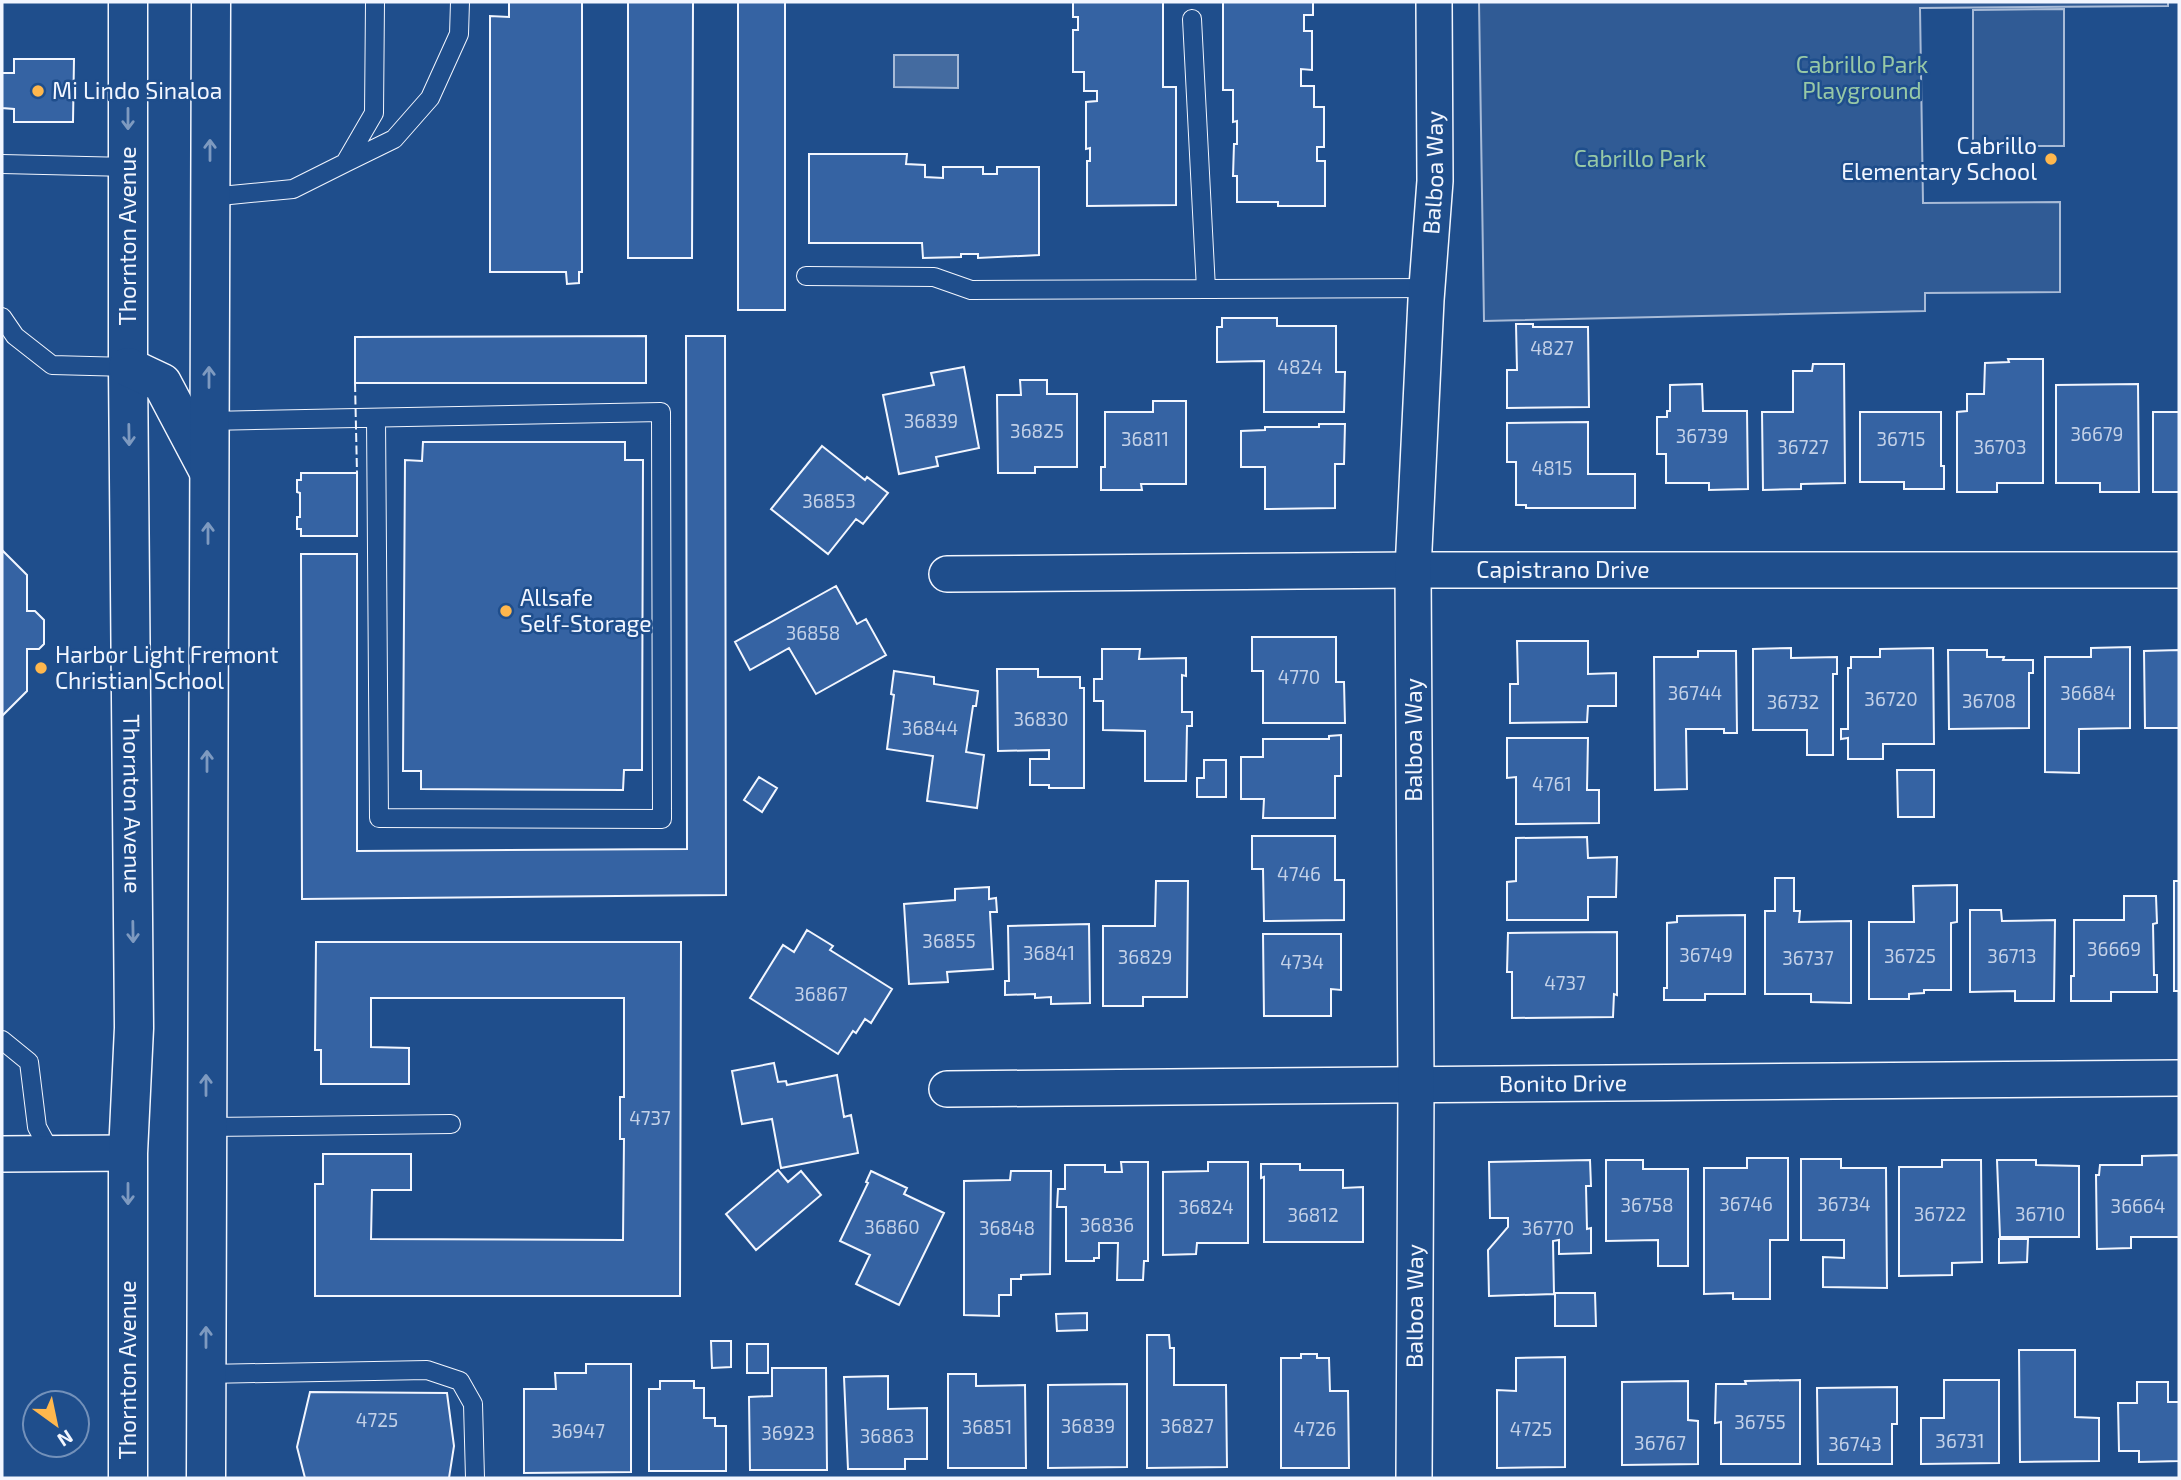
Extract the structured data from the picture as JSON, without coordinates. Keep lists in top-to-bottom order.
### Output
{
  "streets": {
    "main road": ["Thornton Avenue"],
    "street": ["Balboa Way", "Capistrano Drive", "Bonito Drive"]
  },
  "crossings": [
    ["Balboa Way", "Capistrano Drive"],
    ["Balboa Way", "Bonito Drive"]
  ],
  "parks": ["Cabrillo Park Playground", "Cabrillo Park"],
  "places": [
    "Mi Lindo Sinaloa",
    "Cabrillo Elementary School",
    "Allsafe Self-Storage",
    "Harbor Light Fremont Christian School"
  ],
  "house_numbers": [
    "4827",
    "4824",
    "36839",
    "36825",
    "36679",
    "36739",
    "36811",
    "36715",
    "36727",
    "36703",
    "4815",
    "36853",
    "36858",
    "4770",
    "36744",
    "36684",
    "36720",
    "36708",
    "36732",
    "36830",
    "36844",
    "4761",
    "4746",
    "36855",
    "36669",
    "36841",
    "36749",
    "36725",
    "36713",
    "36829",
    "36737",
    "4734",
    "4737",
    "36867",
    "4737",
    "36746",
    "36734",
    "36758",
    "36664",
    "36824",
    "36722",
    "36710",
    "36812",
    "36836",
    "36860",
    "36848",
    "36770",
    "4725",
    "36755",
    "36839",
    "36827",
    "36851",
    "4726",
    "4725",
    "36947",
    "36923",
    "36863",
    "36731",
    "36767",
    "36743"
  ],
  "north": "bottom right"
}
